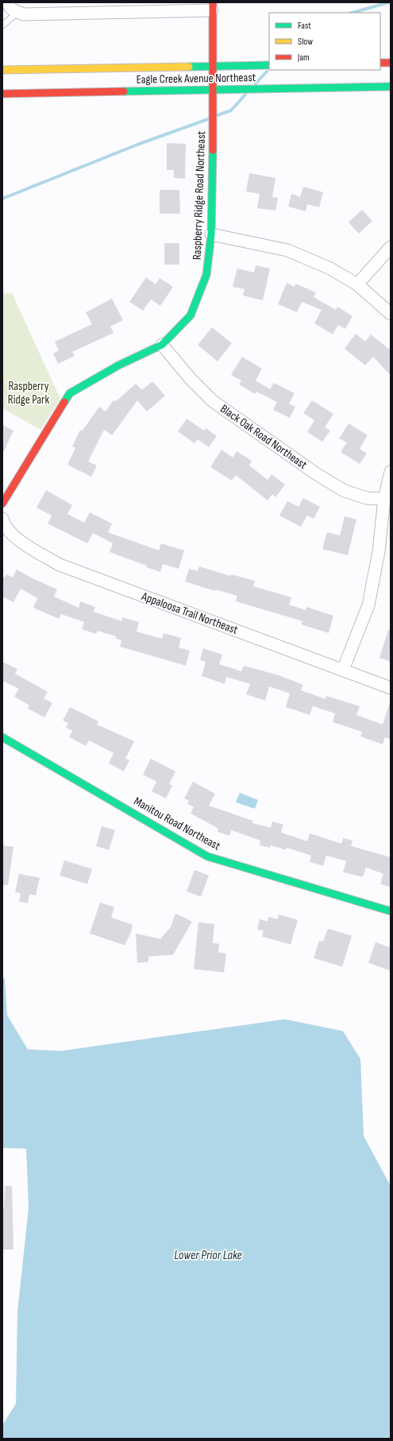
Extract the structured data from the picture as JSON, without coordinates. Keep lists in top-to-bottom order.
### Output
{
  "streets": {
    "street": [
      "Eagle Creek Avenue Northeast",
      "Raspberry Ridge Road Northeast",
      "Black Oak Road Northeast",
      "Appaloosa Trail Northeast",
      "Manitou Road Northeast"
    ]
  },
  "crossings": [
    ["Eagle Creek Avenue Northeast", "Raspberry Ridge Road Northeast"],
    ["Raspberry Ridge Road Northeast", "Black Oak Road Northeast"]
  ],
  "water": ["Lower Prior Lake"],
  "parks": ["Raspberry Ridge Park"],
  "legend": ["Fast", "Slow", "Jam"]
}
